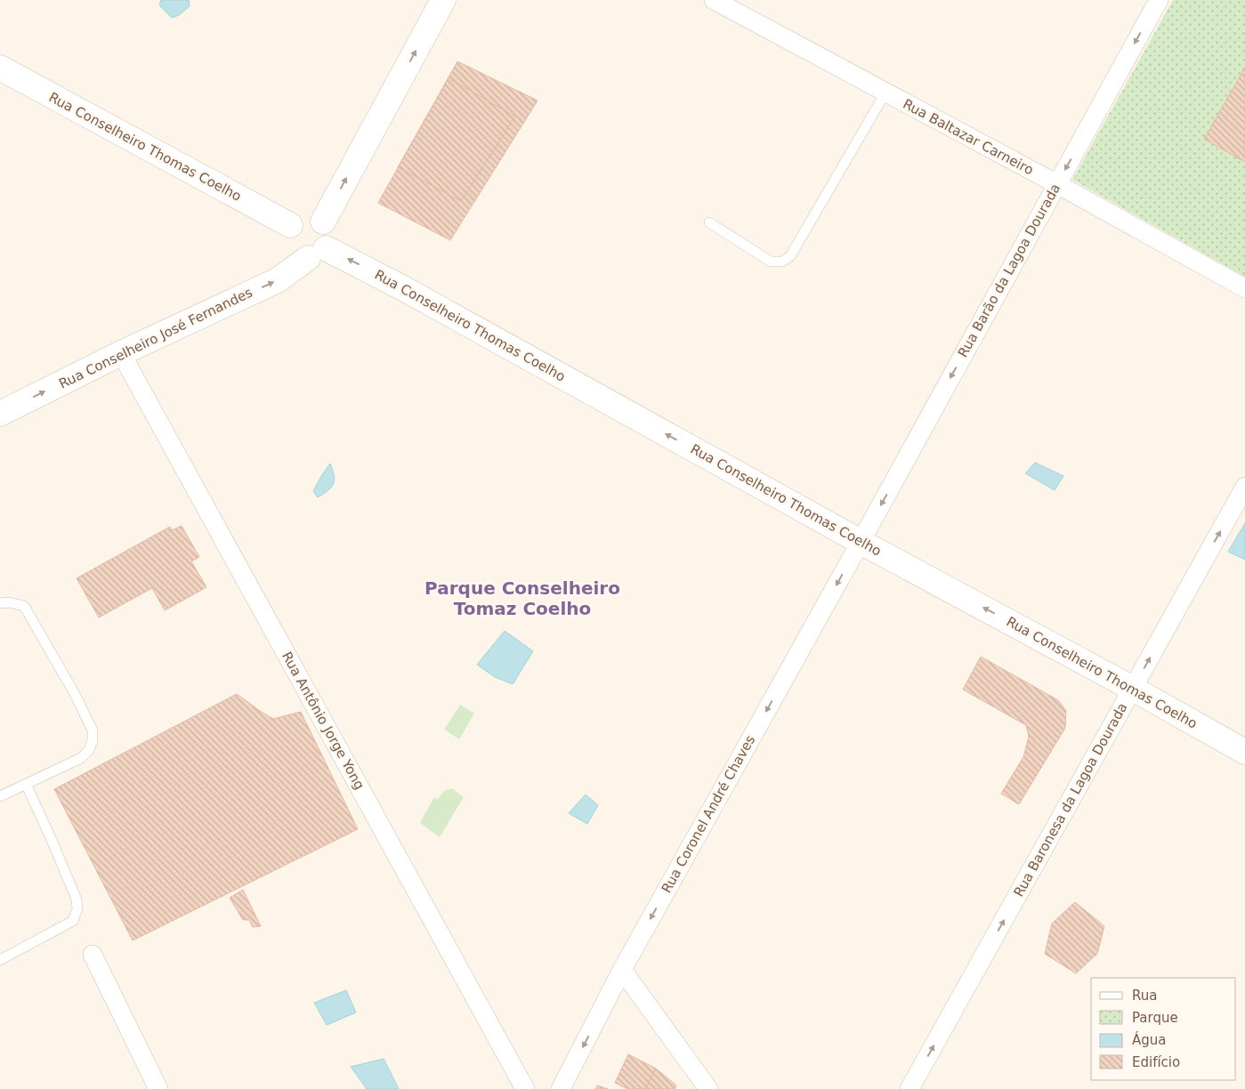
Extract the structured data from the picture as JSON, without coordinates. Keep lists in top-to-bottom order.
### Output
{
  "streets": {
    "main road": ["Rua Conselheiro Thomas Coelho", "Rua Conselheiro José Fernandes"],
    "street": [
      "Rua Baltazar Carneiro",
      "Rua Barão da Lagoa Dourada",
      "Rua Antônio Jorge Yong",
      "Rua Baronesa da Lagoa Dourada",
      "Rua Coronel André Chaves"
    ]
  },
  "crossings": [
    ["Rua Baltazar Carneiro", "Rua Barão da Lagoa Dourada"],
    ["Rua Conselheiro Thomas Coelho", "Rua Barão da Lagoa Dourada"],
    ["Rua Conselheiro Thomas Coelho", "Rua Conselheiro José Fernandes"],
    ["Rua Conselheiro Thomas Coelho", "Rua Baronesa da Lagoa Dourada"],
    ["Rua Conselheiro Thomas Coelho", "Rua Coronel André Chaves"],
    ["Rua Barão da Lagoa Dourada", "Rua Coronel André Chaves"],
    ["Rua Conselheiro José Fernandes", "Rua Antônio Jorge Yong"]
  ],
  "one_way": [
    "Rua Conselheiro Thomas Coelho",
    "Rua Barão da Lagoa Dourada",
    "Rua Conselheiro José Fernandes",
    "Rua Baronesa da Lagoa Dourada",
    "Rua Coronel André Chaves"
  ],
  "districts": ["Parque Conselheiro Tomaz Coelho"],
  "legend": [
    "Rua",
    "Parque",
    "Água",
    "Edifício"
  ]
}
